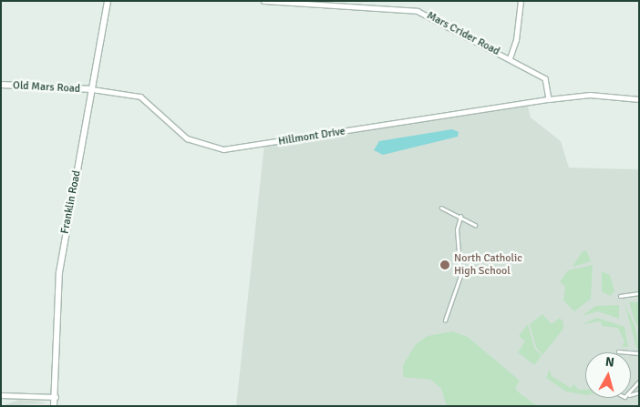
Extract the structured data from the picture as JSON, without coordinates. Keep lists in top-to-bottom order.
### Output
{
  "streets": {
    "street": [
      "Mars Crider Road",
      "Old Mars Road",
      "Hillmont Drive",
      "Franklin Road"
    ]
  },
  "crossings": [
    ["Mars Crider Road", "Hillmont Drive"],
    ["Old Mars Road", "Hillmont Drive"],
    ["Old Mars Road", "Franklin Road"],
    ["Hillmont Drive", "Franklin Road"]
  ],
  "places": ["North Catholic High School"],
  "north": "top"
}
